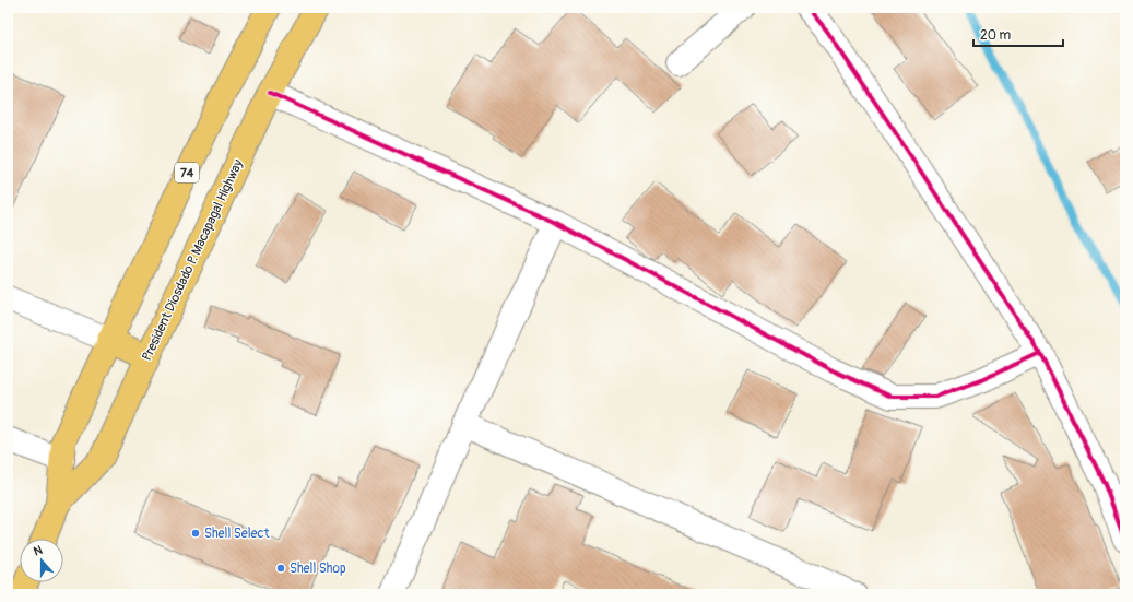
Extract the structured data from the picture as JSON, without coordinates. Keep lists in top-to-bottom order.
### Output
{
  "streets": {
    "highway": ["74", "President Diosdado P. Macapagal Highway"]
  },
  "places": ["Shell Select", "Shell Shop"],
  "scale_bar": "20 m",
  "north": "top"
}
